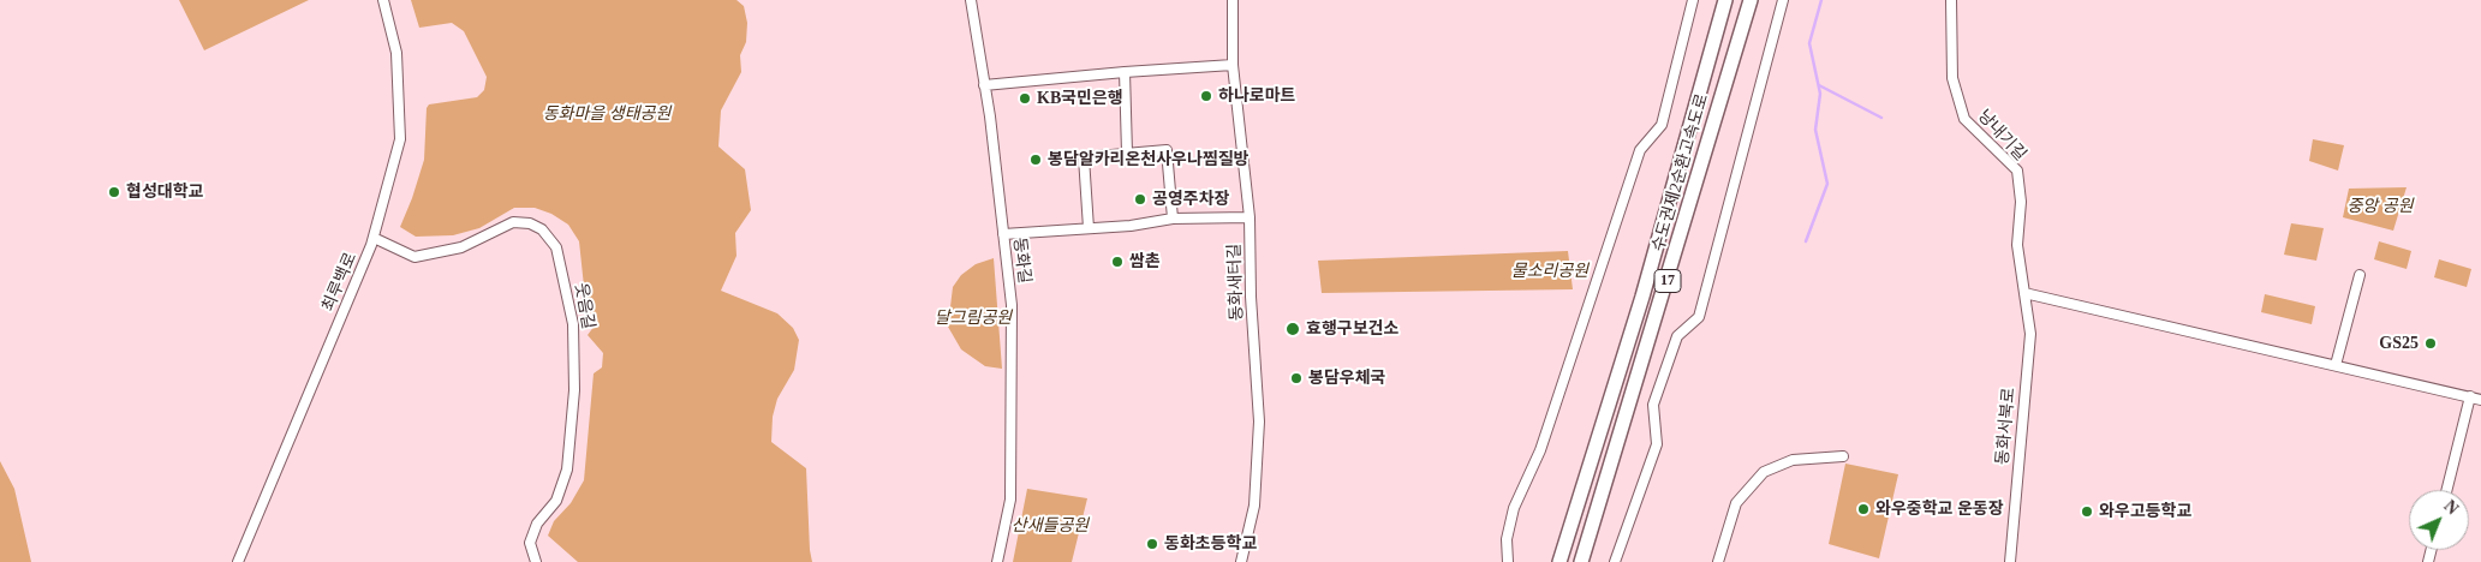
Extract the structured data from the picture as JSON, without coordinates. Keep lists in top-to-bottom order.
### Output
{
  "streets": {
    "highway": ["수도권제2순환고속도로", "17"],
    "street": [
      "낭내기길",
      "동화길",
      "최루백로",
      "동화새터길",
      "웃음길",
      "동화서북로"
    ]
  },
  "crossings": [
    ["낭내기길", "동화서북로"],
    ["최루백로", "웃음길"]
  ],
  "parks": [
    "동화마을 생태공원",
    "중앙 공원",
    "물소리공원",
    "달그림공원",
    "산새들공원"
  ],
  "places": [
    "하나로마트",
    "KB국민은행",
    "봉담알카리온천사우나찜질방",
    "협성대학교",
    "공영주차장",
    "쌈촌",
    "효행구보건소",
    "GS25",
    "봉담우체국",
    "와우중학교 운동장",
    "와우고등학교",
    "동화초등학교"
  ],
  "north": "top right"
}
